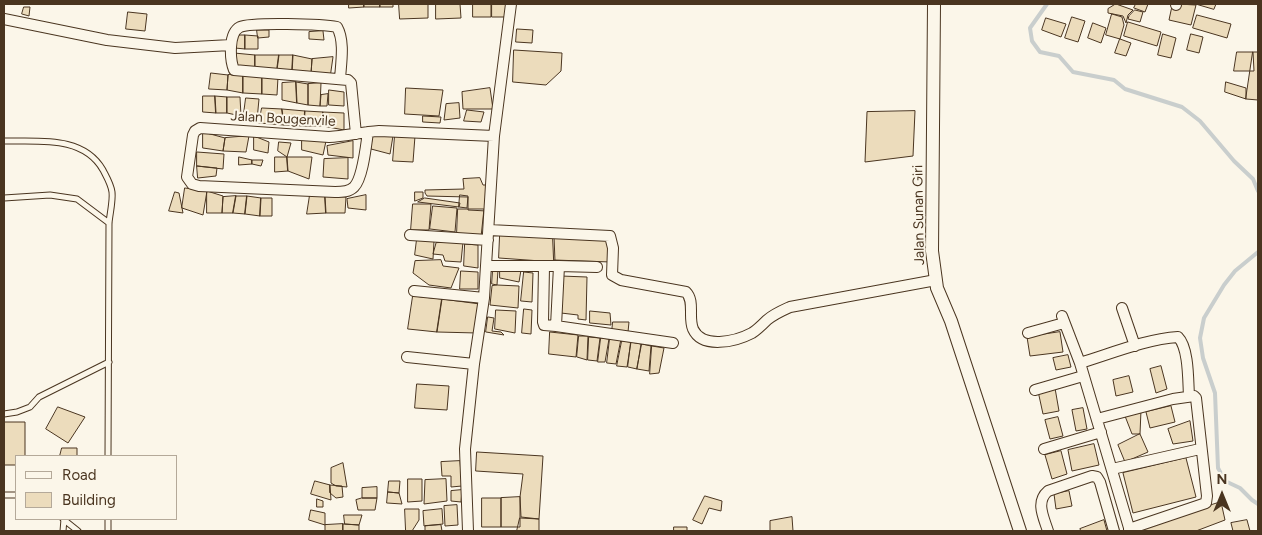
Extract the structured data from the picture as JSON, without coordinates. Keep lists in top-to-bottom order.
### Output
{
  "streets": {
    "street": ["Jalan Bougenvile", "Jalan Sunan Giri"]
  },
  "legend": ["Road", "Building"],
  "north": "top"
}
